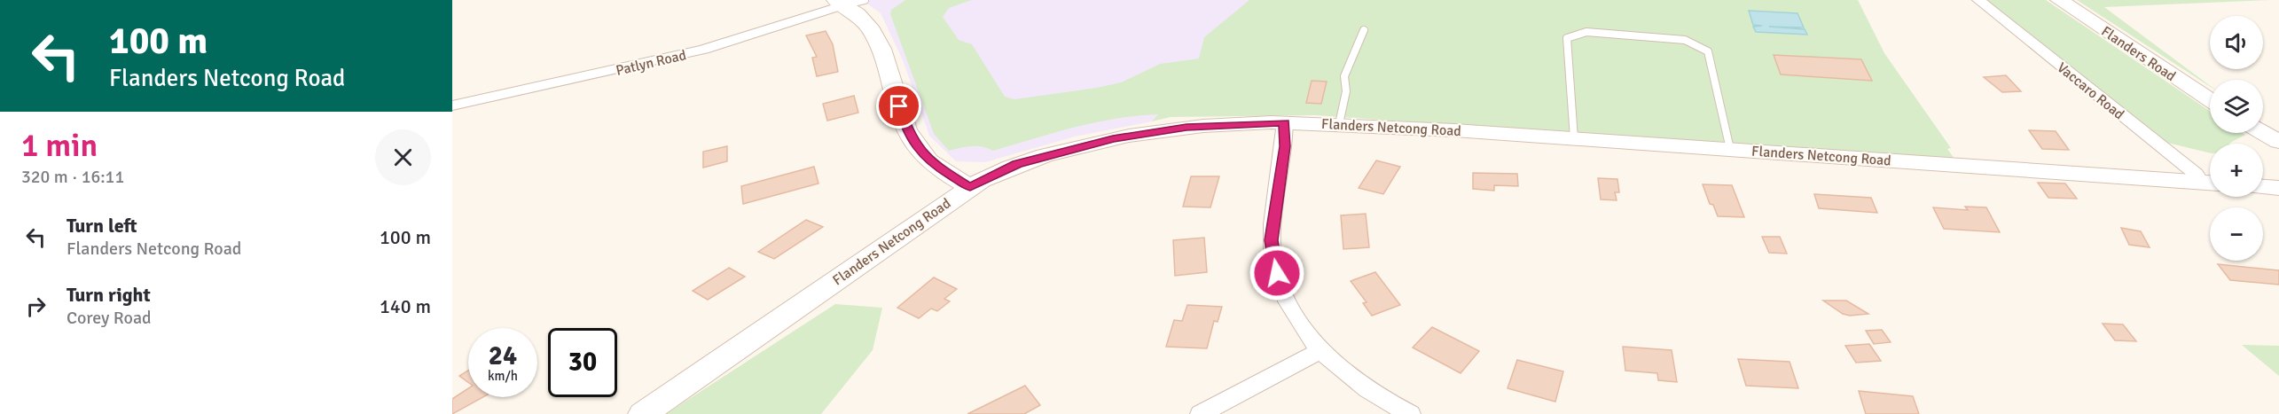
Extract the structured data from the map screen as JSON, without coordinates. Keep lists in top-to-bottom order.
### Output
{
  "streets": {
    "main road": ["Flanders Road", "Flanders Netcong Road"],
    "street": ["Patlyn Road", "Vaccaro Road"]
  },
  "page": {
    "turn": ["100 m", "Flanders Netcong Road"],
    "map_buttons": ["+", "−"],
    "heading": ["1 min", "320 m · 16:11"],
    "list": [
      {
        "name": "Turn left",
        "note": "Flanders Netcong Road",
        "value": "100 m"
      },
      {
        "name": "Turn right",
        "note": "Corey Road",
        "value": "140 m"
      }
    ],
    "speed": "24 km/h",
    "limit": "30"
  }
}
